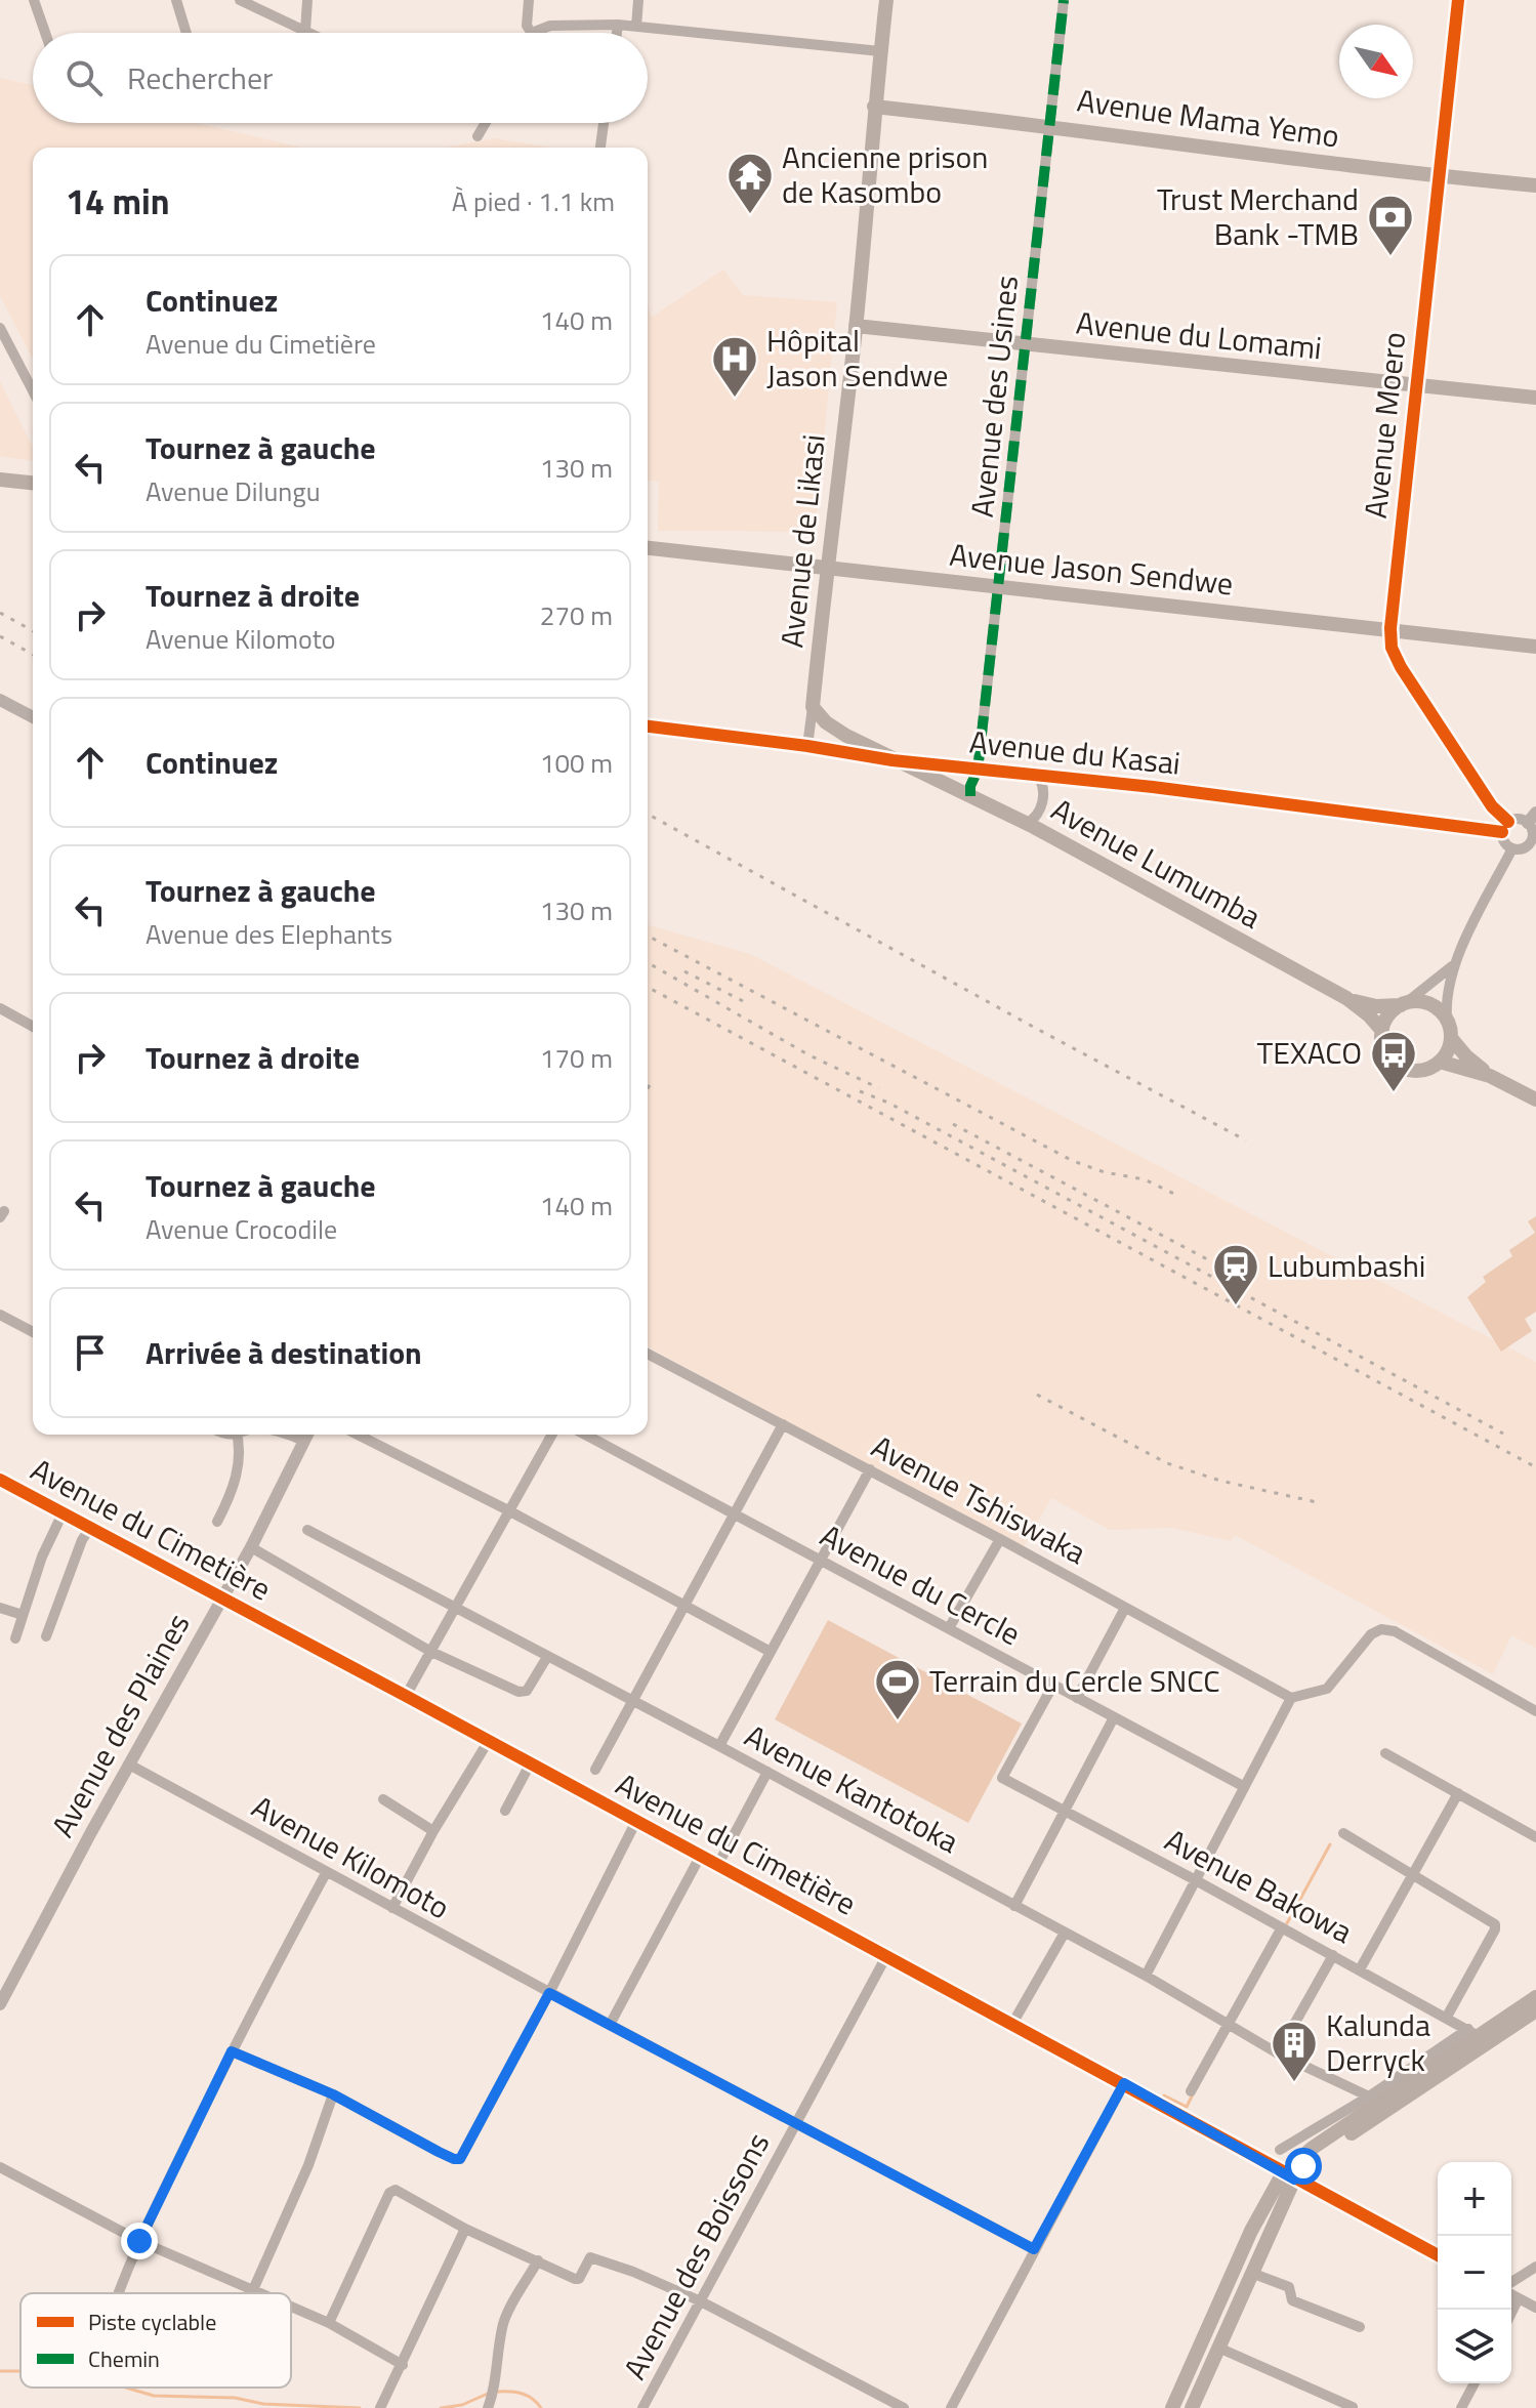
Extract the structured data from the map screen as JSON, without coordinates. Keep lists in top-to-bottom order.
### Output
{
  "streets": {
    "main road": [
      "Avenue Mama Yemo",
      "Avenue du Lomami",
      "Avenue de Likasi",
      "Avenue Jason Sendwe",
      "Avenue Lumumba"
    ],
    "street": [
      "Avenue des Usines",
      "Avenue Moero",
      "Avenue du Kasai",
      "Avenue Tshiswaka",
      "Avenue du Cimetière",
      "Avenue du Cercle",
      "Avenue des Plaines",
      "Avenue Kantotoka",
      "Avenue Kilomoto",
      "Avenue Bakowa",
      "Avenue des Boissons"
    ]
  },
  "crossings": [
    ["Avenue Mama Yemo", "Avenue des Usines"],
    ["Avenue Mama Yemo", "Avenue Moero"],
    ["Avenue Mama Yemo", "Avenue de Likasi"],
    ["Avenue du Lomami", "Avenue des Usines"],
    ["Avenue du Lomami", "Avenue Moero"],
    ["Avenue du Lomami", "Avenue de Likasi"],
    ["Avenue des Usines", "Avenue Jason Sendwe"],
    ["Avenue des Usines", "Avenue du Kasai"],
    ["Avenue des Usines", "Avenue Lumumba"],
    ["Avenue Moero", "Avenue Jason Sendwe"],
    ["Avenue Moero", "Avenue du Kasai"],
    ["Avenue de Likasi", "Avenue Jason Sendwe"],
    ["Avenue de Likasi", "Avenue du Kasai"],
    ["Avenue de Likasi", "Avenue Lumumba"],
    ["Avenue du Kasai", "Avenue Lumumba"],
    ["Avenue du Cimetière", "Avenue des Plaines"],
    ["Avenue du Cimetière", "Avenue des Boissons"],
    ["Avenue du Cercle", "Avenue Bakowa"],
    ["Avenue des Plaines", "Avenue Kilomoto"],
    ["Avenue Kilomoto", "Avenue des Boissons"]
  ],
  "places": {
    "temple": ["Ancienne prison de Kasombo"],
    "bank": ["Trust Merchand Bank -TMB"],
    "hospital": ["Hôpital Jason Sendwe"],
    "bus stop": ["TEXACO"],
    "station": ["Lubumbashi"],
    "sports": ["Terrain du Cercle SNCC"],
    "building": ["Kalunda Derryck"]
  },
  "legend": ["Piste cyclable", "Chemin"],
  "north": "bottom right",
  "page": {
    "search": "Rechercher",
    "heading": ["14 min", "À pied · 1.1 km"],
    "list": [
      ["Continuez", "Avenue du Cimetière", "140 m"],
      ["Tournez à gauche", "Avenue Dilungu", "130 m"],
      ["Tournez à droite", "Avenue Kilomoto", "270 m"],
      ["Continuez", "100 m"],
      ["Tournez à gauche", "Avenue des Elephants", "130 m"],
      ["Tournez à droite", "170 m"],
      ["Tournez à gauche", "Avenue Crocodile", "140 m"],
      "Arrivée à destination"
    ],
    "map_buttons": ["+", "−"]
  }
}
